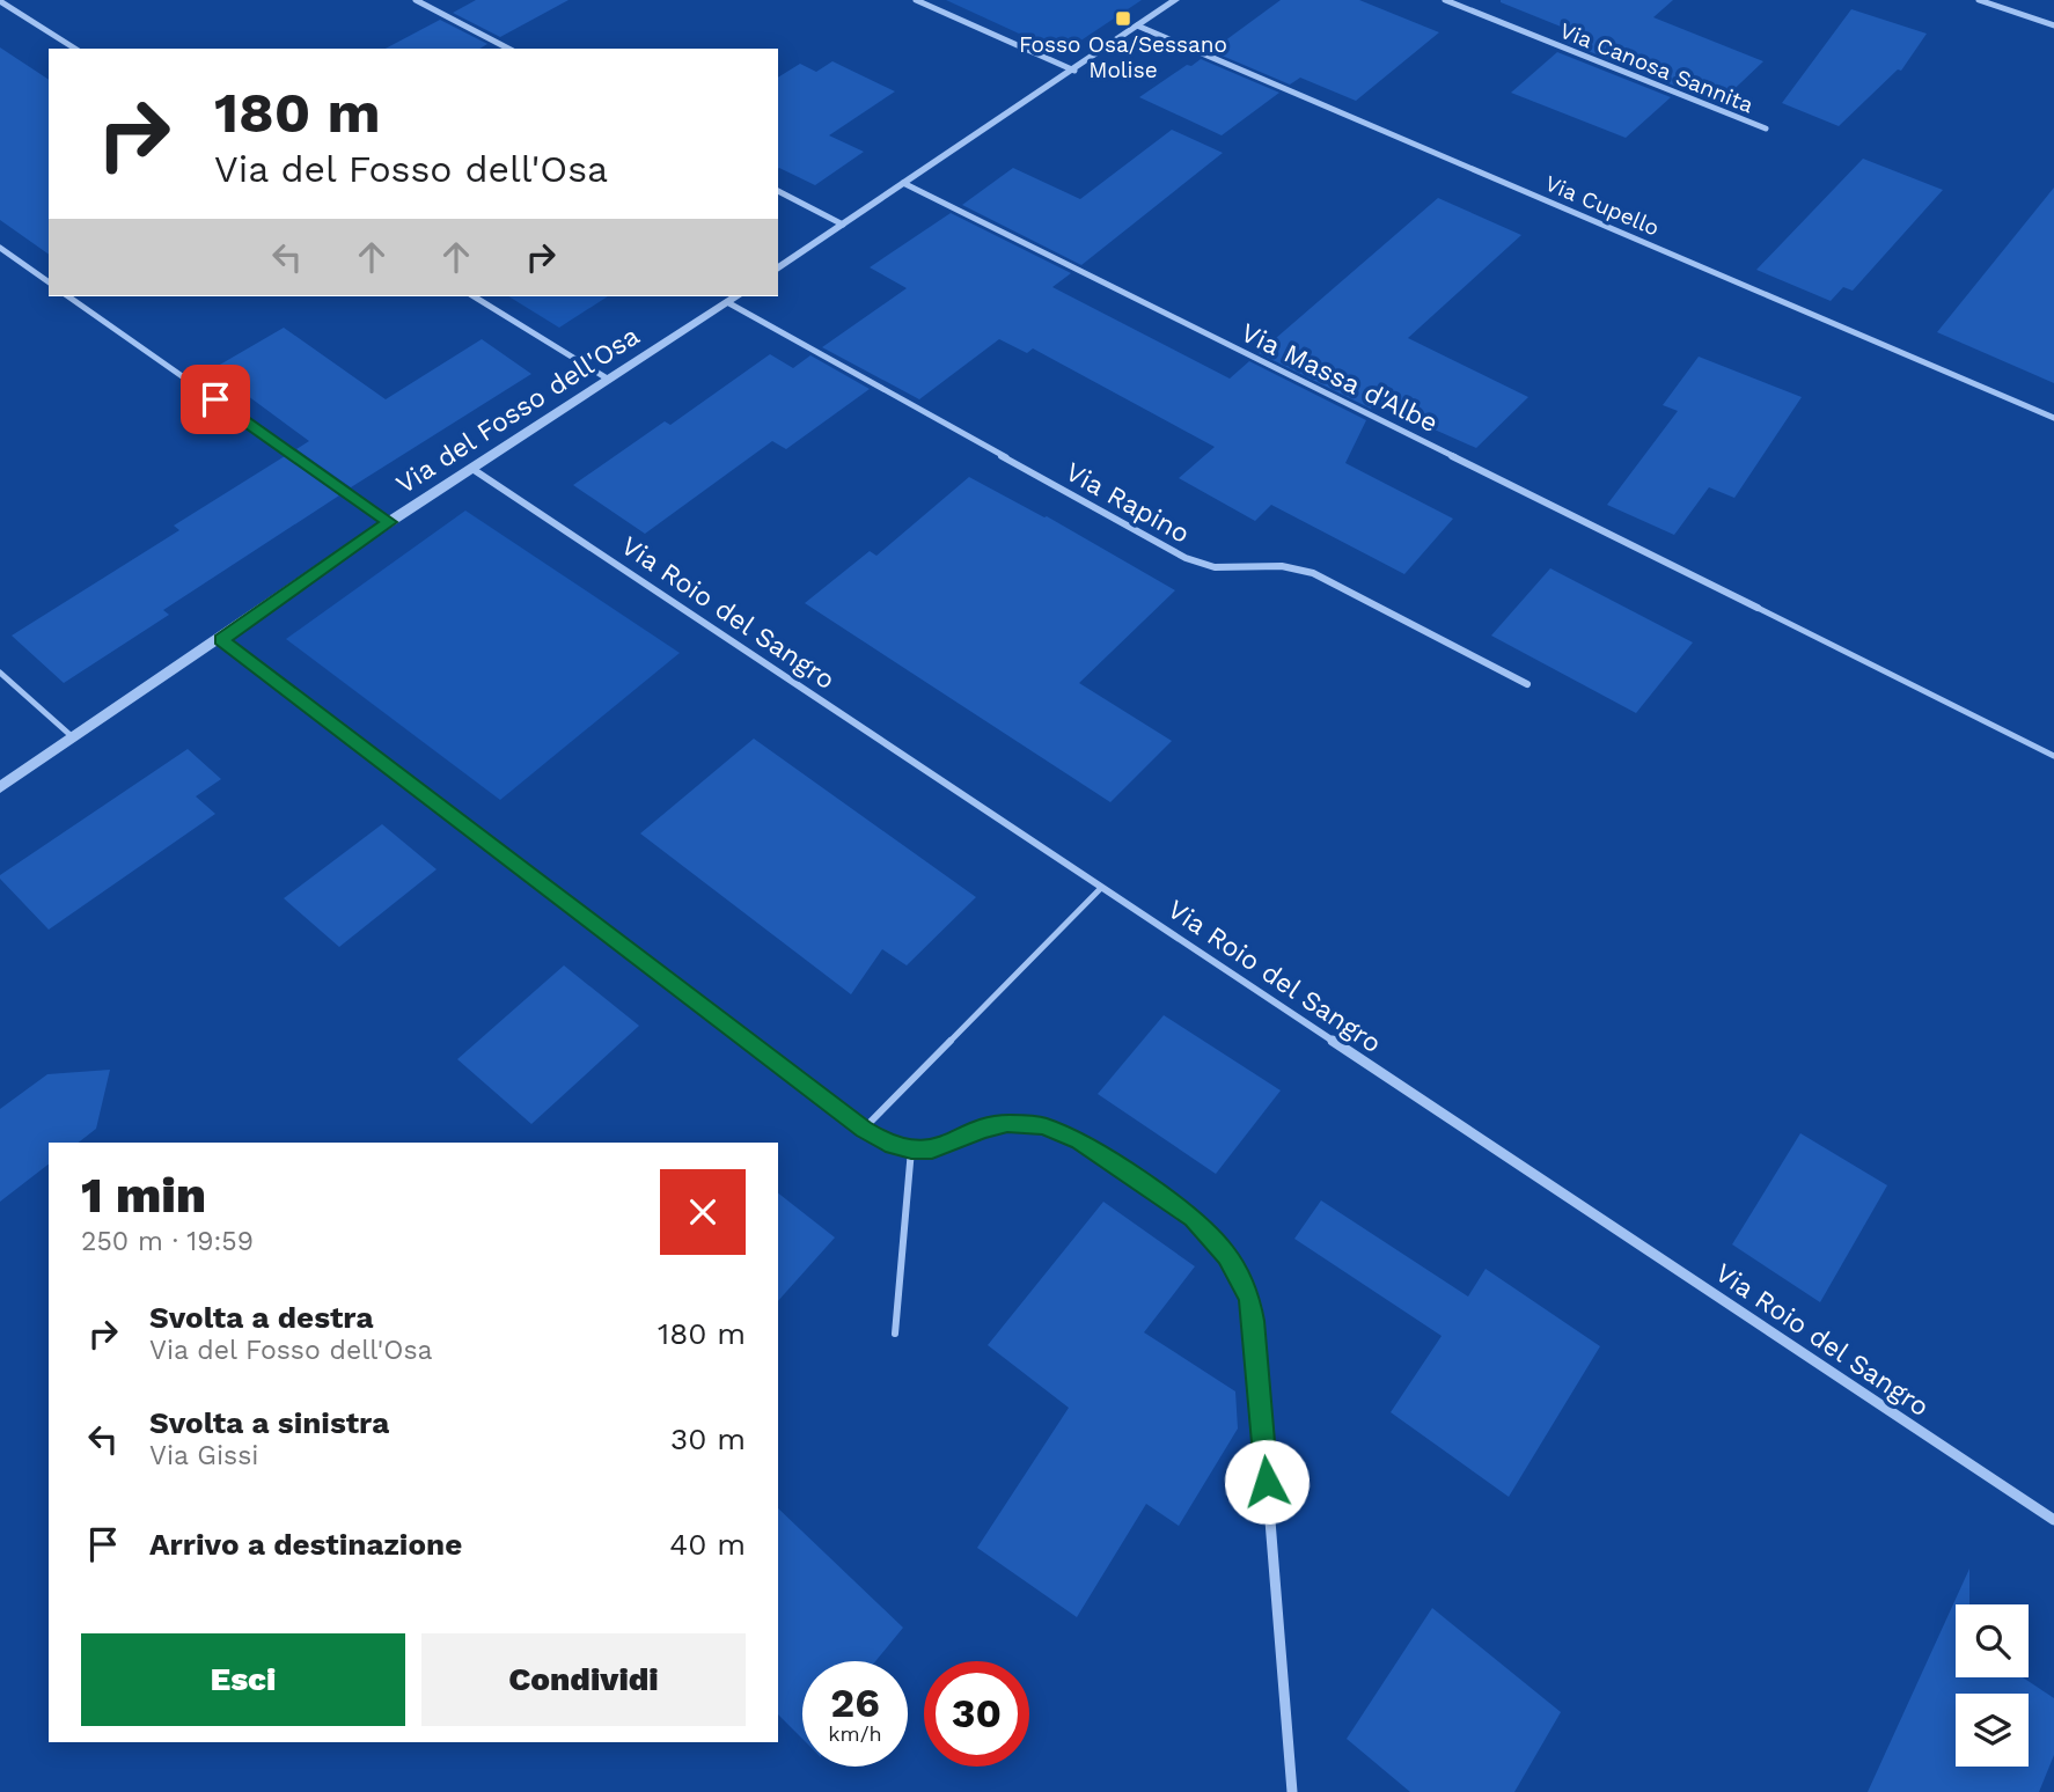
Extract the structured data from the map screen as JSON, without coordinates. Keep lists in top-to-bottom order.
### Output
{
  "streets": {
    "street": [
      "Via Canosa Sannita",
      "Via Cupello",
      "Via Massa d'Albe",
      "Via del Fosso dell'Osa",
      "Via Rapino",
      "Via Roio del Sangro"
    ]
  },
  "crossings": [
    ["Via del Fosso dell'Osa", "Via Rapino"],
    ["Via del Fosso dell'Osa", "Via Roio del Sangro"]
  ],
  "places": {
    "transit": ["Fosso Osa/Sessano Molise"]
  },
  "page": {
    "turn": ["180 m", "Via del Fosso dell'Osa"],
    "heading": ["1 min", "250 m · 19:59"],
    "list": [
      {
        "name": "Svolta a destra",
        "note": "Via del Fosso dell'Osa",
        "value": "180 m"
      },
      {
        "name": "Svolta a sinistra",
        "note": "Via Gissi",
        "value": "30 m"
      },
      {
        "name": "Arrivo a destinazione",
        "value": "40 m"
      }
    ],
    "buttons": ["Esci", "Condividi"],
    "speed": "26 km/h",
    "limit": "30"
  }
}
